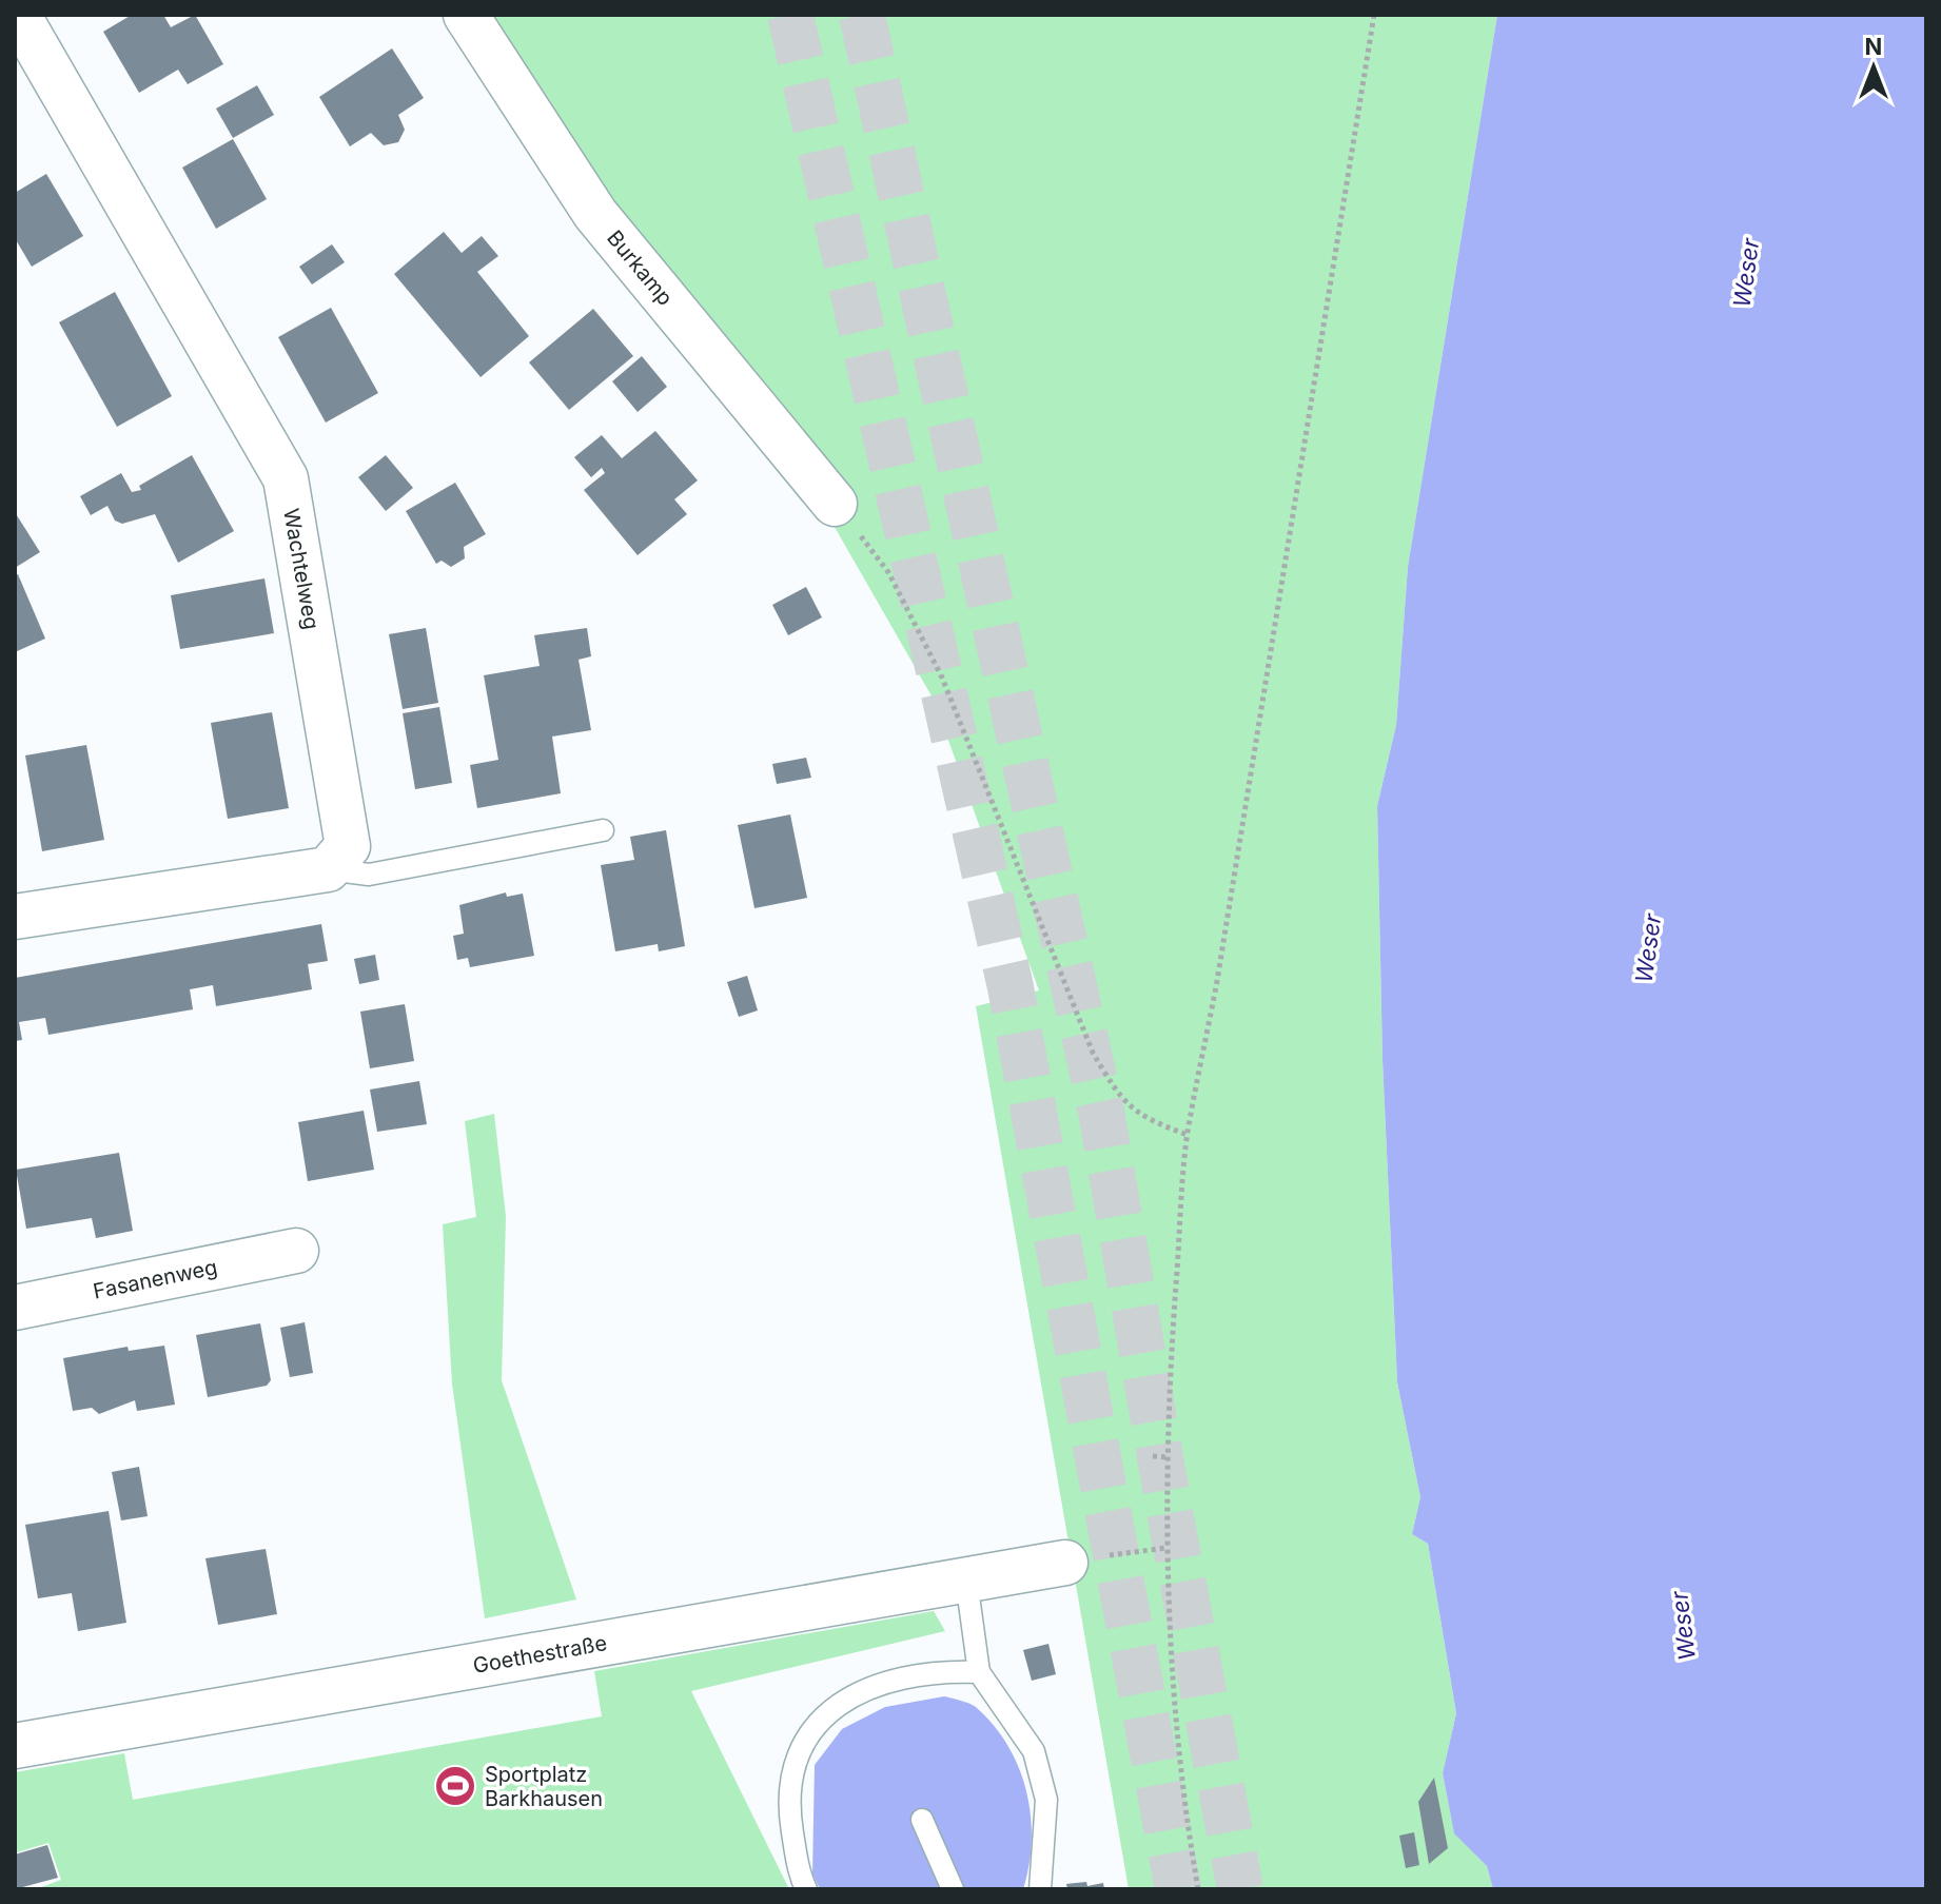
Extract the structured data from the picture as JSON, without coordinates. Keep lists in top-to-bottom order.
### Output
{
  "streets": {
    "street": [
      "Burkamp",
      "Wachtelweg",
      "Fasanenweg",
      "Goethestraße"
    ]
  },
  "water": ["Weser"],
  "places": {
    "sports": ["Sportplatz Barkhausen"]
  },
  "north": "top"
}
